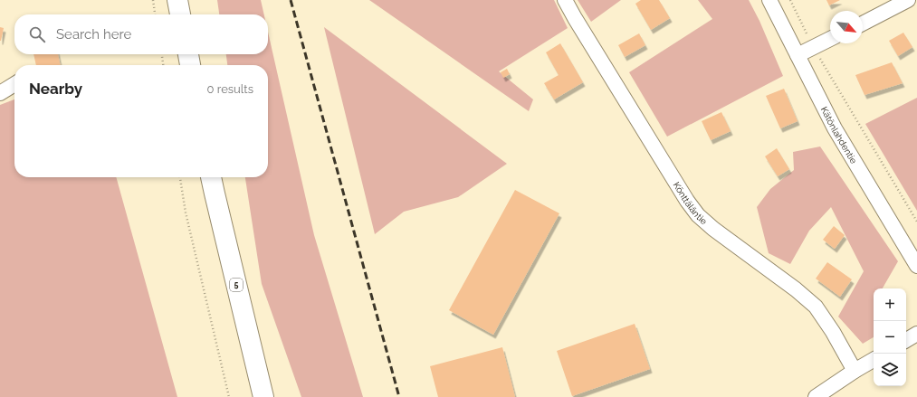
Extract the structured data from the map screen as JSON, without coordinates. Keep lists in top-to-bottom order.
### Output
{
  "streets": {
    "highway": ["5"],
    "street": ["Kätönlahdentie", "Könttäläntie"]
  },
  "north": "bottom right",
  "page": {
    "search": "Search here",
    "heading": ["Nearby", "0 results"],
    "map_buttons": ["+", "−"]
  }
}
